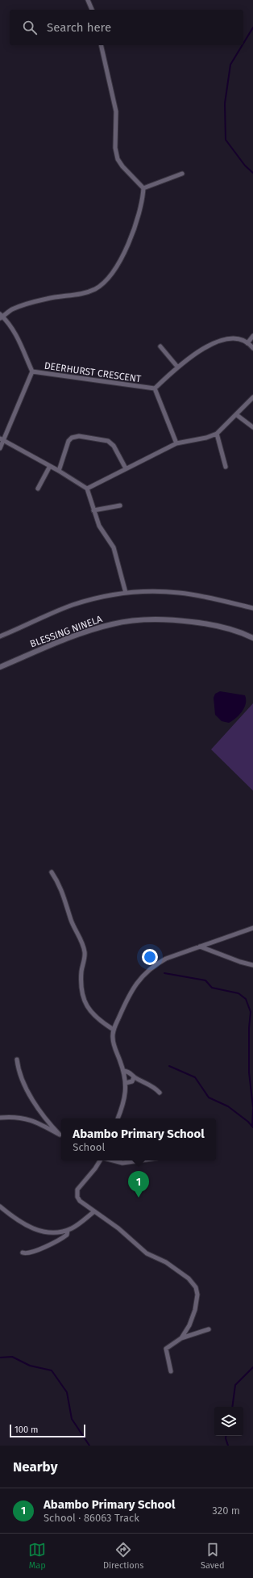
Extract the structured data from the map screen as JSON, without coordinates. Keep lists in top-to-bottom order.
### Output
{
  "streets": {
    "street": ["DEERHURST CRESCENT", "BLESSING NINELA"]
  },
  "scale_bar": "100 m",
  "page": {
    "search": "Search here",
    "popup": ["Abambo Primary School", "School"],
    "pins": "1",
    "scale": "100 m",
    "heading": "Nearby",
    "list": [
      {
        "mark": "1",
        "name": "Abambo Primary School",
        "note": "School · 86063 Track",
        "value": "320 m"
      }
    ],
    "nav": ["Map", "Directions", "Saved"]
  }
}
